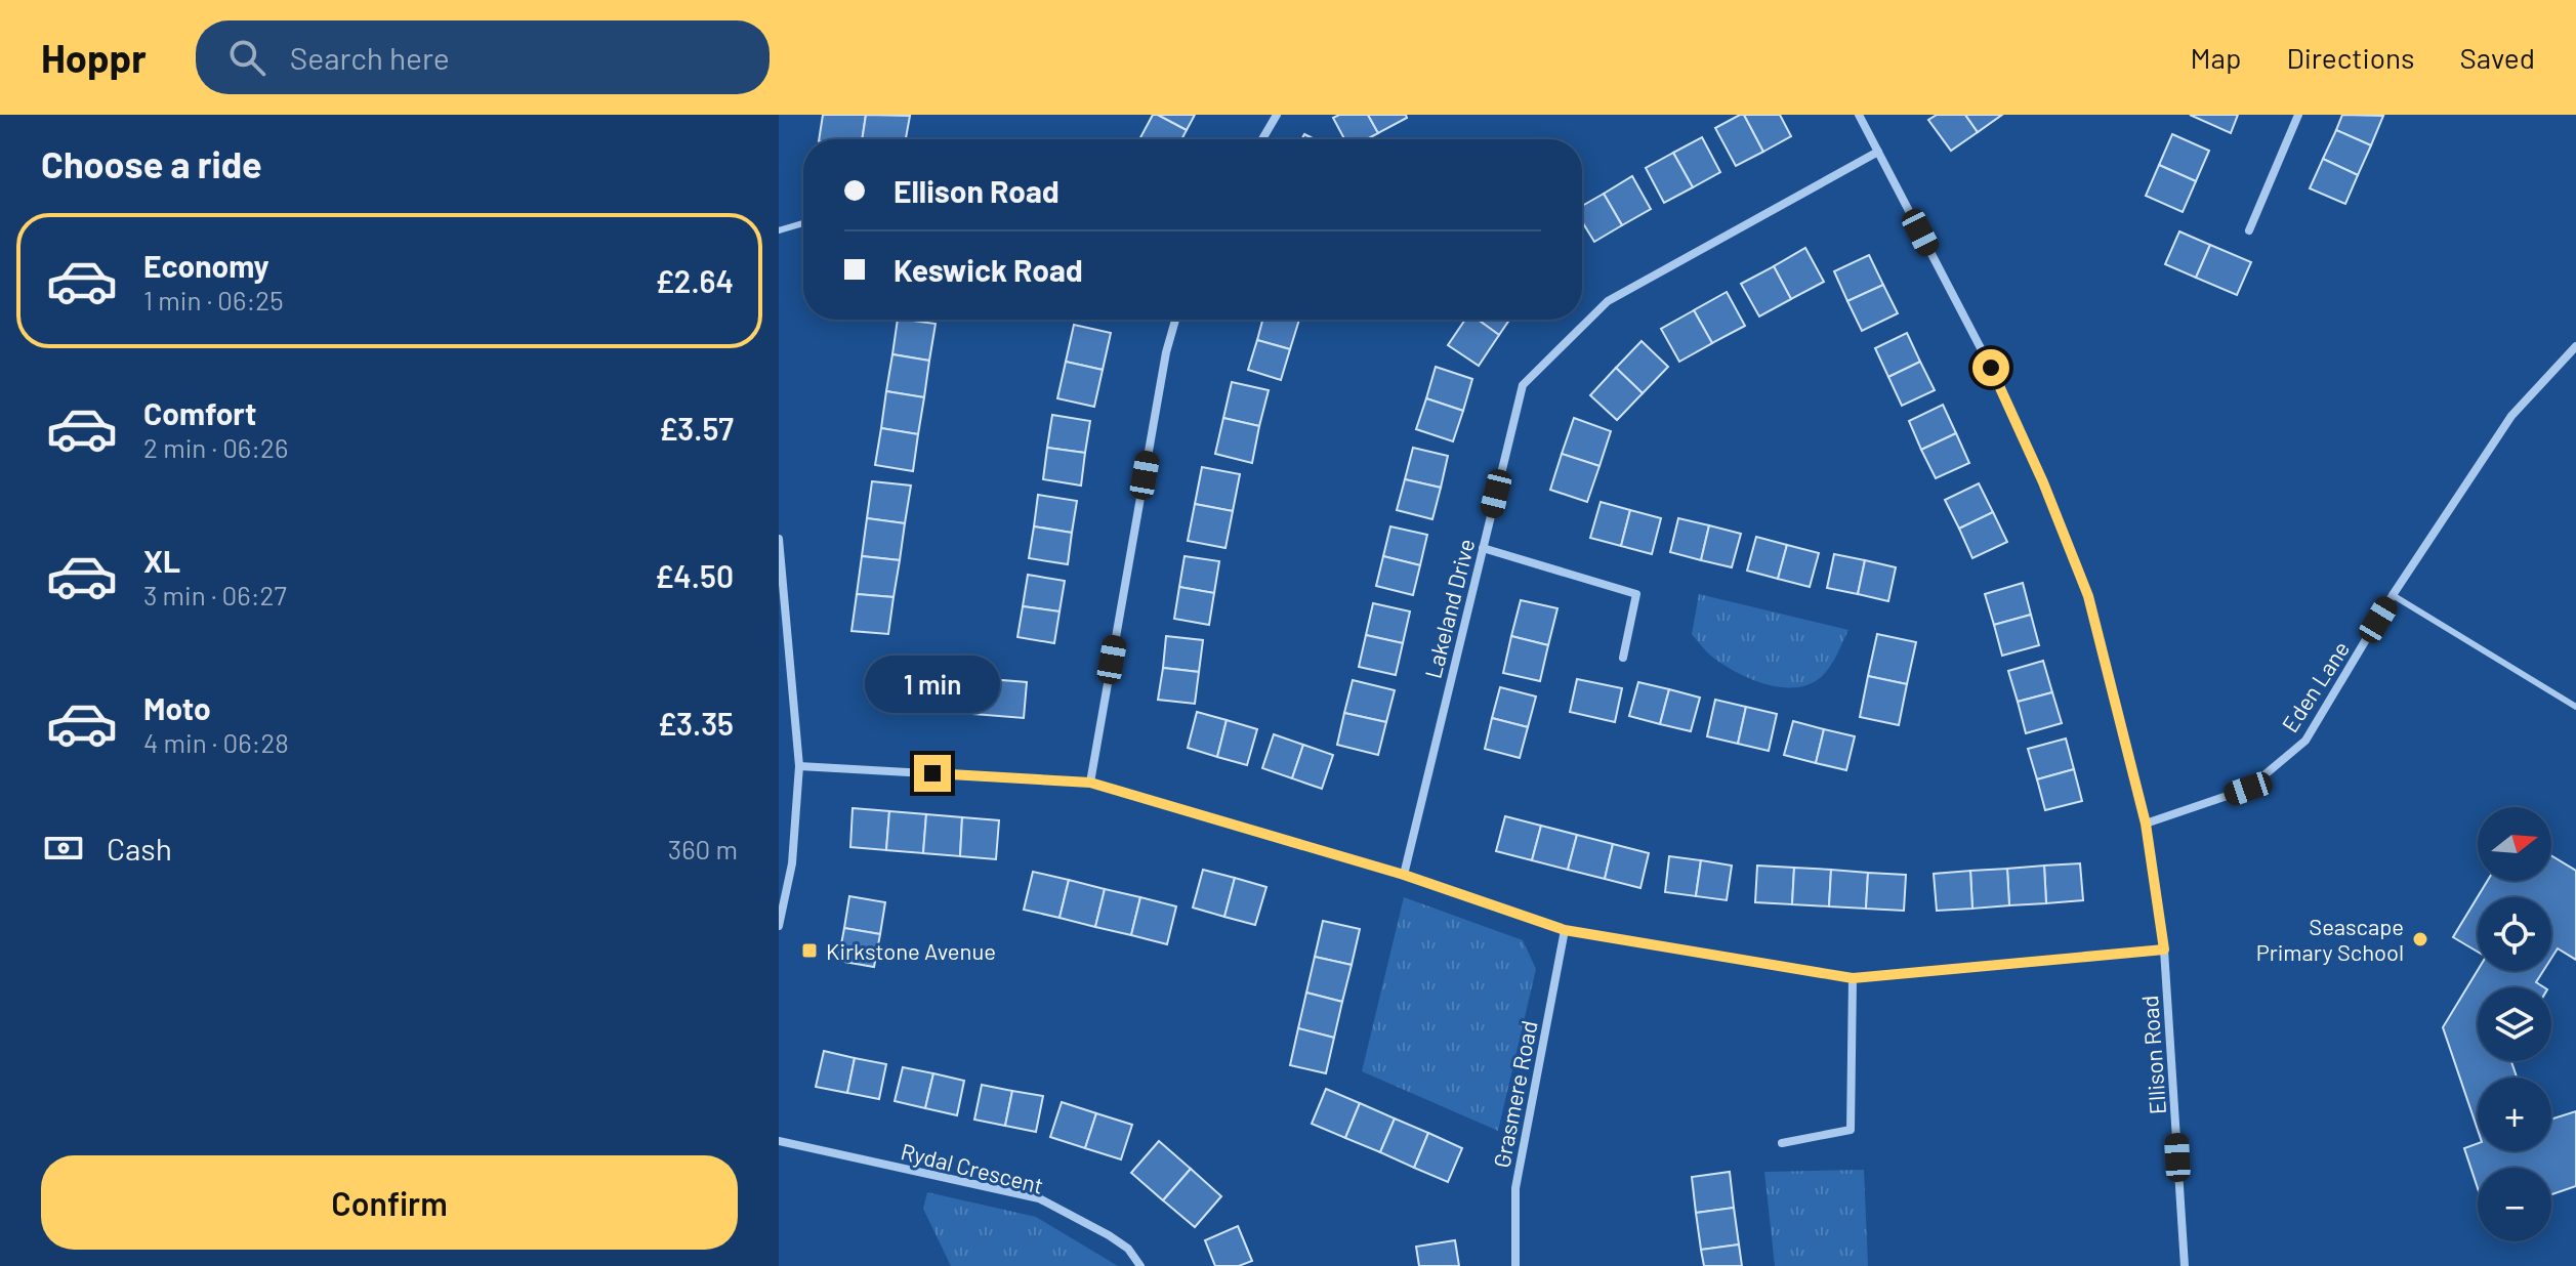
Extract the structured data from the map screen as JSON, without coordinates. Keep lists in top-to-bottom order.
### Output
{
  "streets": {
    "street": [
      "Lakeland Drive",
      "Eden Lane",
      "Ellison Road",
      "Grasmere Road",
      "Rydal Crescent"
    ]
  },
  "crossings": [
    ["Lakeland Drive", "Ellison Road"],
    ["Eden Lane", "Ellison Road"]
  ],
  "places": {
    "other": ["Seascape Primary School"],
    "transit": ["Kirkstone Avenue"]
  },
  "north": "right",
  "page": {
    "header": "Hoppr",
    "search": "Search here",
    "nav": ["Map", "Directions", "Saved"],
    "heading": "Choose a ride",
    "banner": ["Ellison Road", "Keswick Road"],
    "list": [
      {
        "name": "Economy",
        "note": "1 min · 06:25",
        "value": "£2.64"
      },
      {
        "name": "Comfort",
        "note": "2 min · 06:26",
        "value": "£3.57"
      },
      {
        "name": "XL",
        "note": "3 min · 06:27",
        "value": "£4.50"
      },
      {
        "name": "Moto",
        "note": "4 min · 06:28",
        "value": "£3.35"
      }
    ],
    "bubble": "1 min",
    "pay": ["Cash", "360 m"],
    "map_buttons": ["+", "−"],
    "buttons": "Confirm"
  }
}
